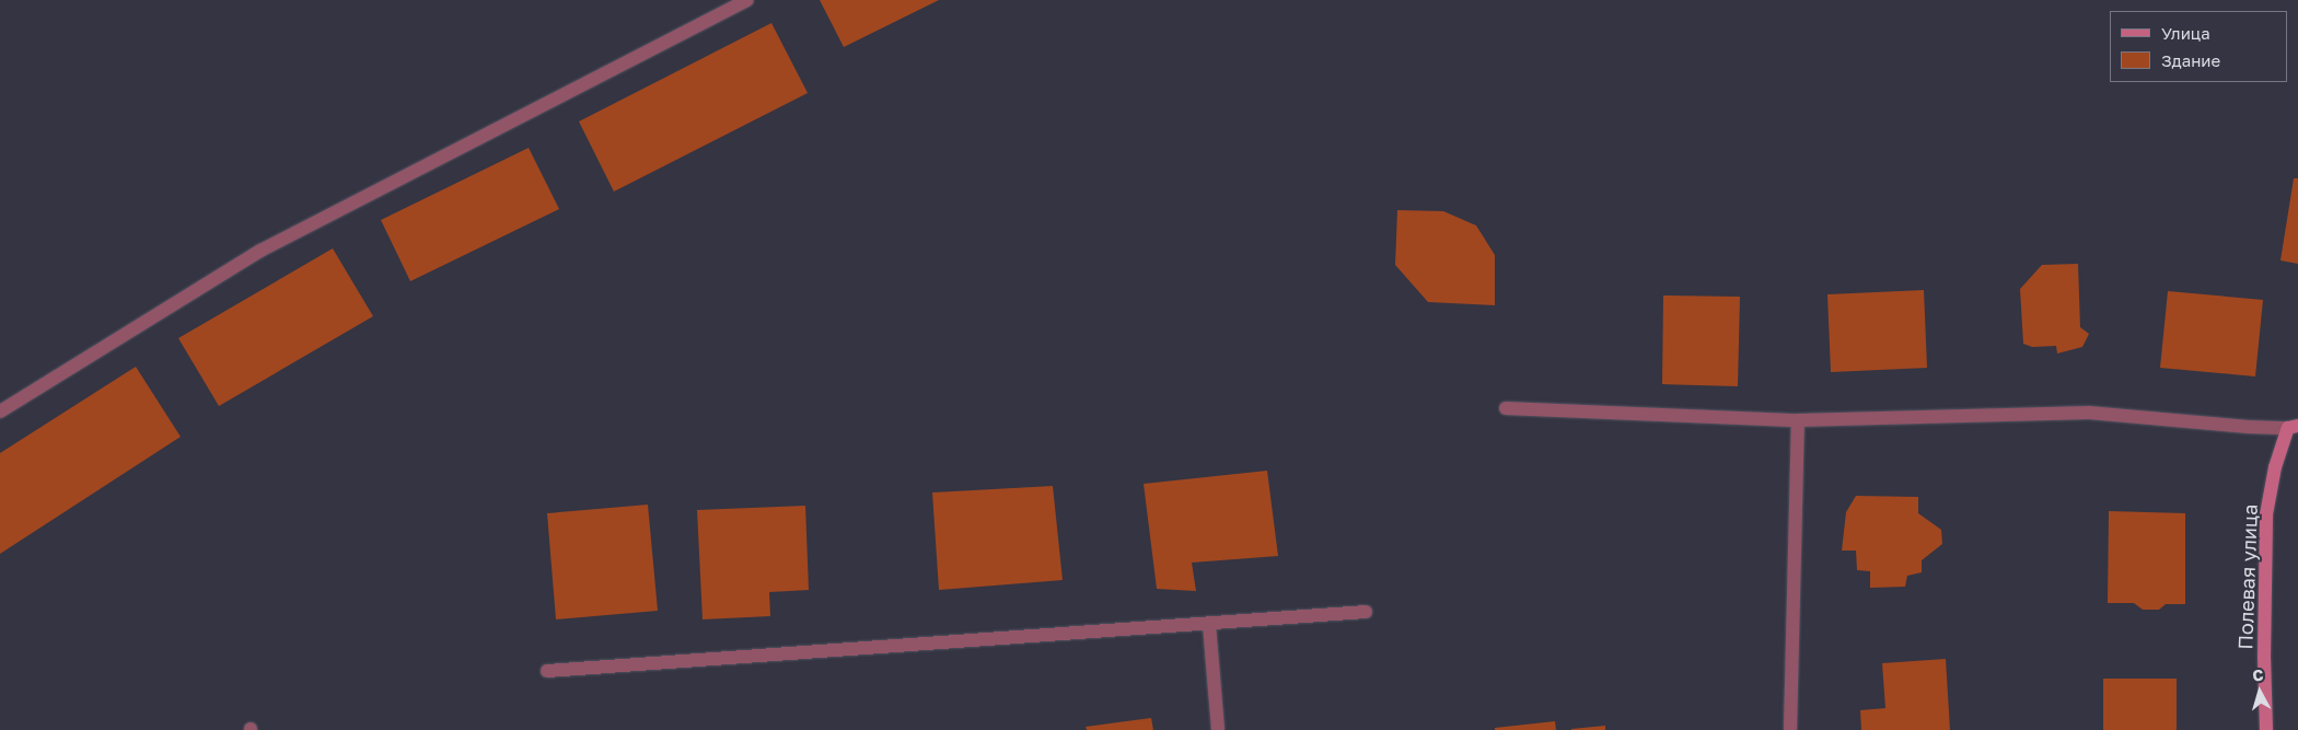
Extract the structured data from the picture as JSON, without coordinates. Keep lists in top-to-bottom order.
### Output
{
  "streets": {
    "street": ["Полевая улица"]
  },
  "legend": ["Улица", "Здание"],
  "north": "top"
}
